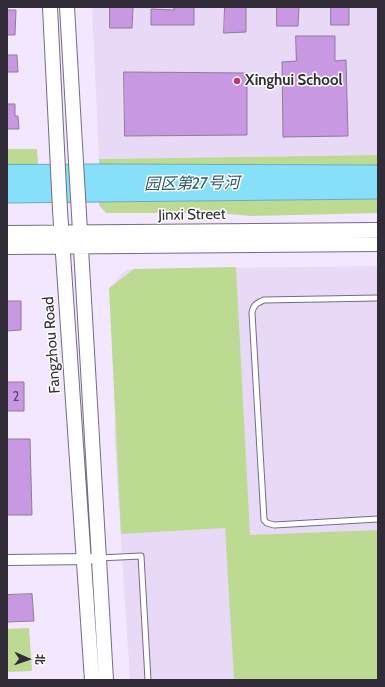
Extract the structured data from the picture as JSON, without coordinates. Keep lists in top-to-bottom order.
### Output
{
  "streets": {
    "main road": ["Jinxi Street", "Fangzhou Road"]
  },
  "crossings": [
    ["Jinxi Street", "Fangzhou Road"]
  ],
  "water": ["园区第27号河"],
  "places": ["Xinghui School"],
  "house_numbers": ["2"],
  "north": "right"
}
